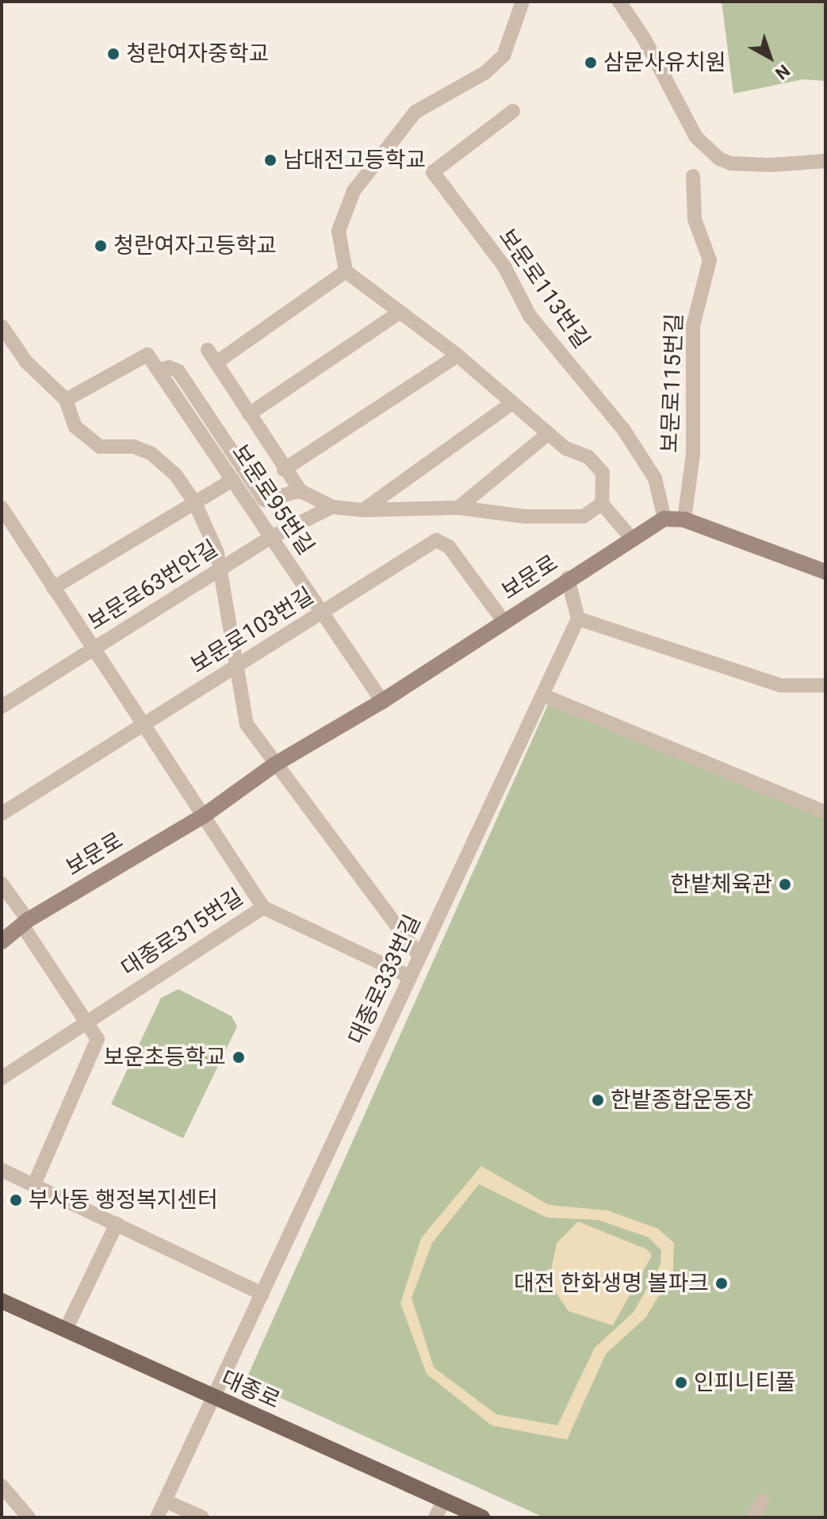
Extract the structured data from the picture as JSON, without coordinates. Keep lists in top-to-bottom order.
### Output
{
  "streets": {
    "main road": ["보문로", "대종로"],
    "street": [
      "보문로113번길",
      "보문로115번길",
      "보문로95번길",
      "보문로63번안길",
      "보문로103번길",
      "대종로315번길",
      "대종로333번길"
    ]
  },
  "crossings": [
    ["보문로113번길", "보문로"],
    ["보문로95번길", "보문로"],
    ["보문로95번길", "보문로63번안길"],
    ["보문로95번길", "보문로103번길"],
    ["보문로", "보문로103번길"],
    ["대종로315번길", "대종로333번길"],
    ["대종로333번길", "대종로"]
  ],
  "places": [
    "청란여자중학교",
    "삼문사유치원",
    "남대전고등학교",
    "청란여자고등학교",
    "한밭체육관",
    "보운초등학교",
    "한밭종합운동장",
    "부사동 행정복지센터",
    "대전 한화생명 볼파크",
    "인피니티풀"
  ],
  "north": "bottom right"
}
